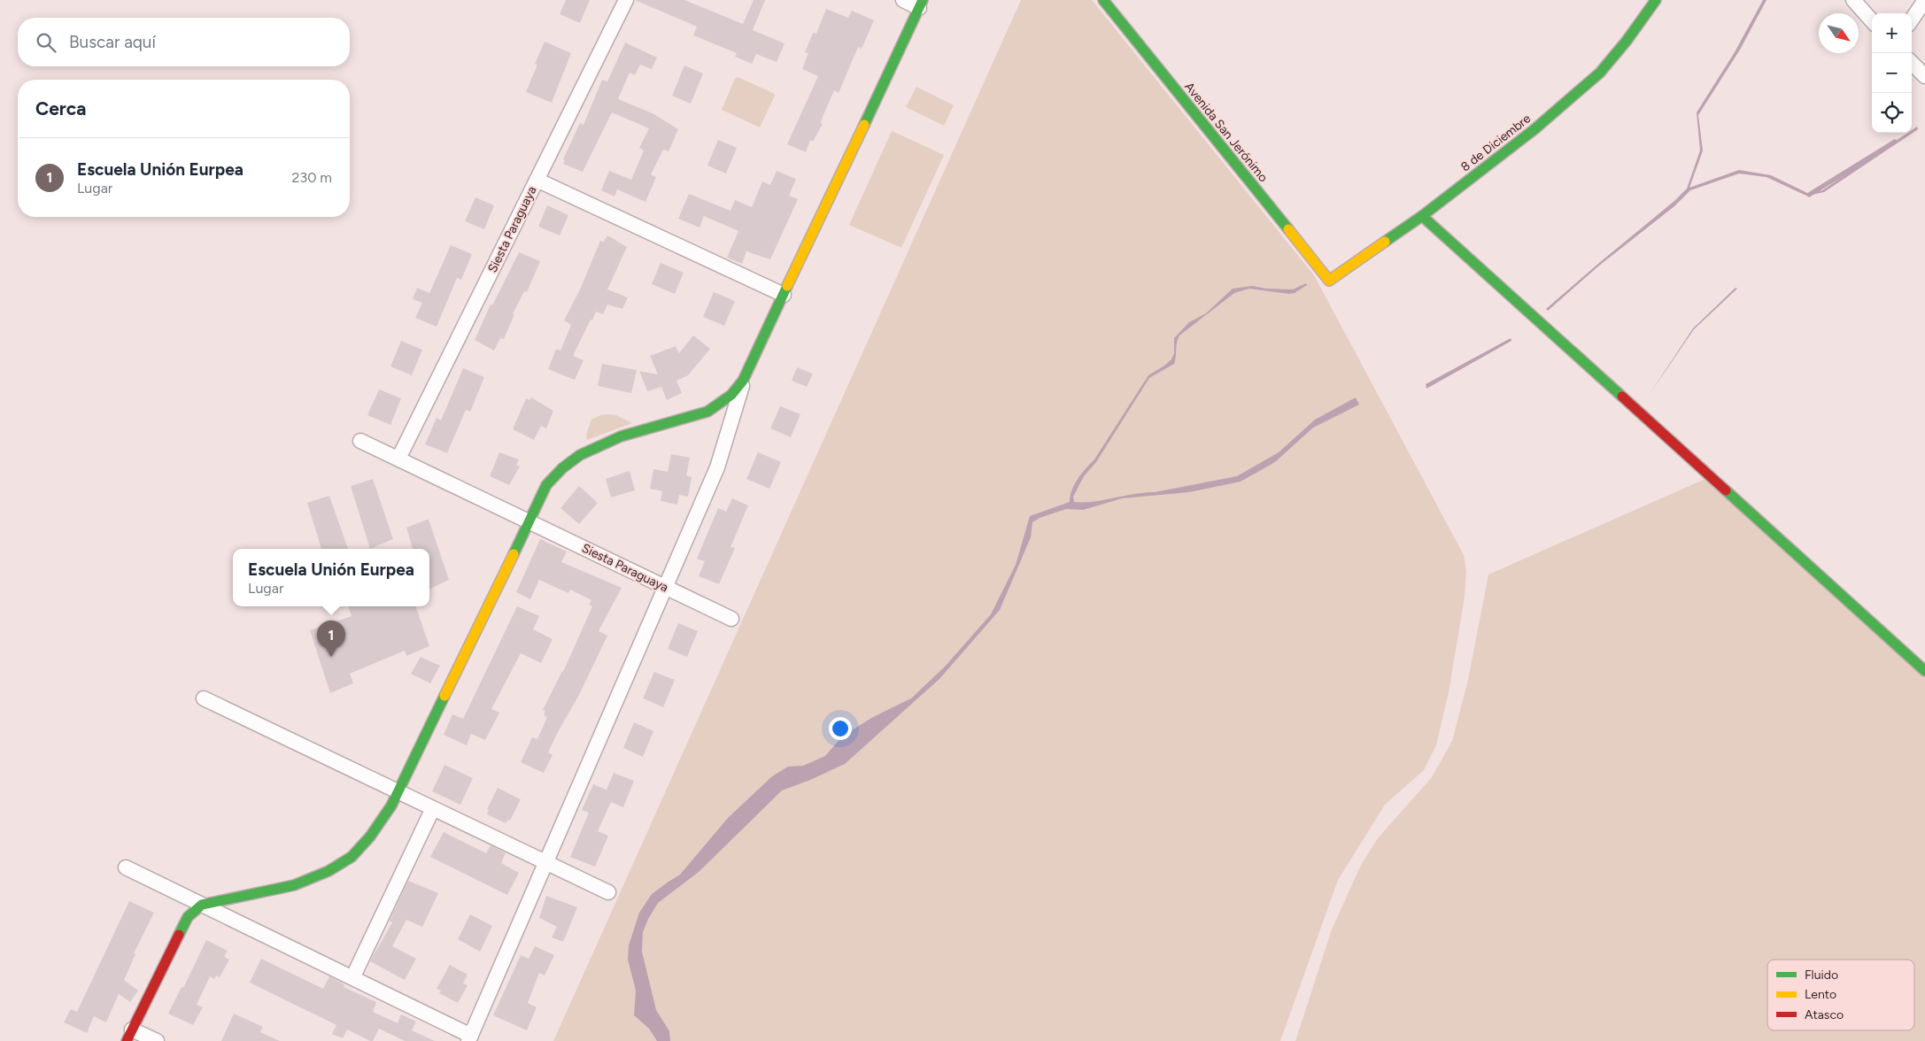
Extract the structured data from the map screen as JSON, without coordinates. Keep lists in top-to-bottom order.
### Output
{
  "streets": {
    "street": ["Avenida San Jerónimo", "8 de Diciembre", "Siesta Paraguaya"]
  },
  "crossings": [
    ["Avenida San Jerónimo", "8 de Diciembre"]
  ],
  "legend": ["Fluido", "Lento", "Atasco"],
  "north": "bottom right",
  "page": {
    "map_buttons": ["+", "−"],
    "search": "Buscar aquí",
    "heading": "Cerca",
    "list": [
      {
        "mark": "1",
        "name": "Escuela Unión Eurpea",
        "note": "Lugar",
        "value": "230 m"
      }
    ],
    "popup": ["Escuela Unión Eurpea", "Lugar"],
    "pins": "1"
  }
}
